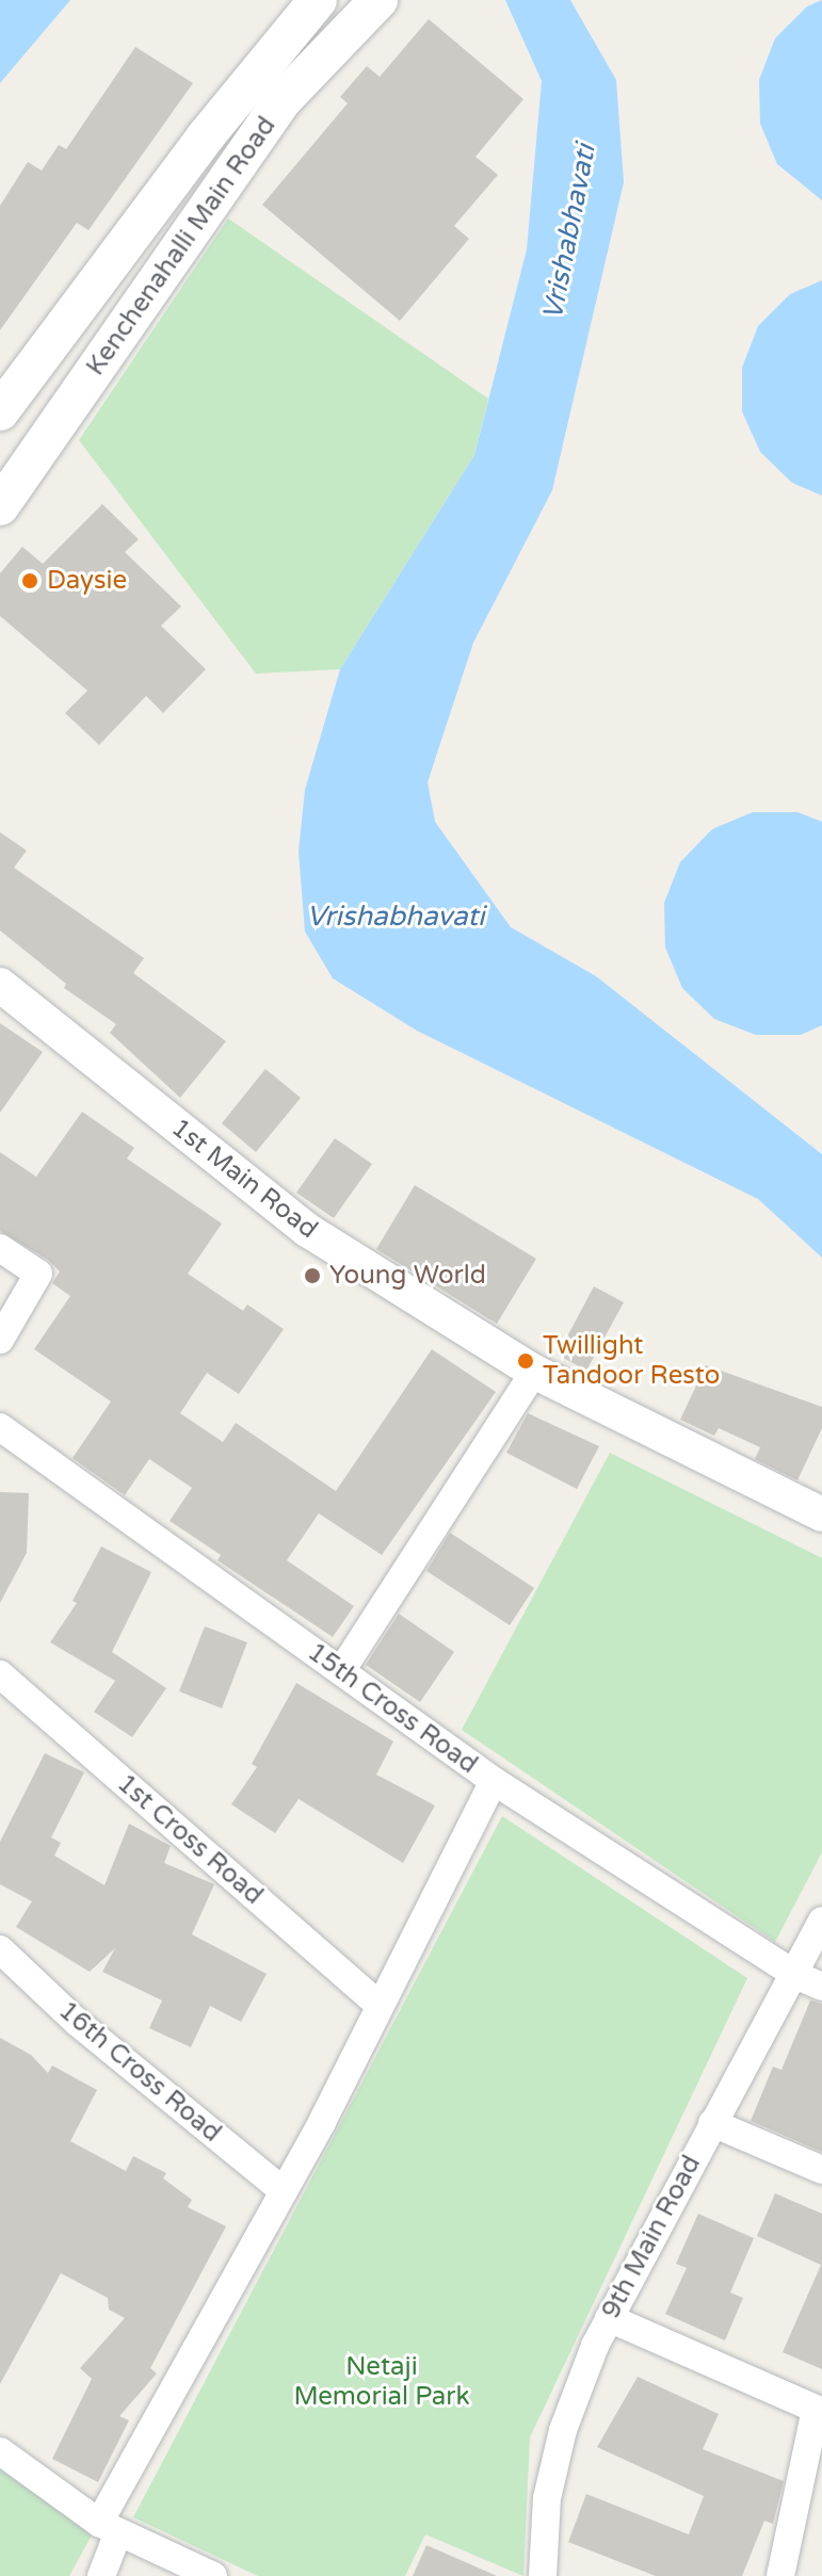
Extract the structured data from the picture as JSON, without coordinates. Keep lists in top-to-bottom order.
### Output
{
  "streets": {
    "main road": ["Kenchenahalli Main Road"],
    "street": [
      "1st Main Road",
      "15th Cross Road",
      "1st Cross Road",
      "16th Cross Road",
      "9th Main Road"
    ]
  },
  "crossings": [
    ["15th Cross Road", "9th Main Road"]
  ],
  "water": ["Vrishabhavati"],
  "parks": ["Netaji Memorial Park"],
  "places": ["Daysie", "Young World", "Twillight Tandoor Resto"]
}
